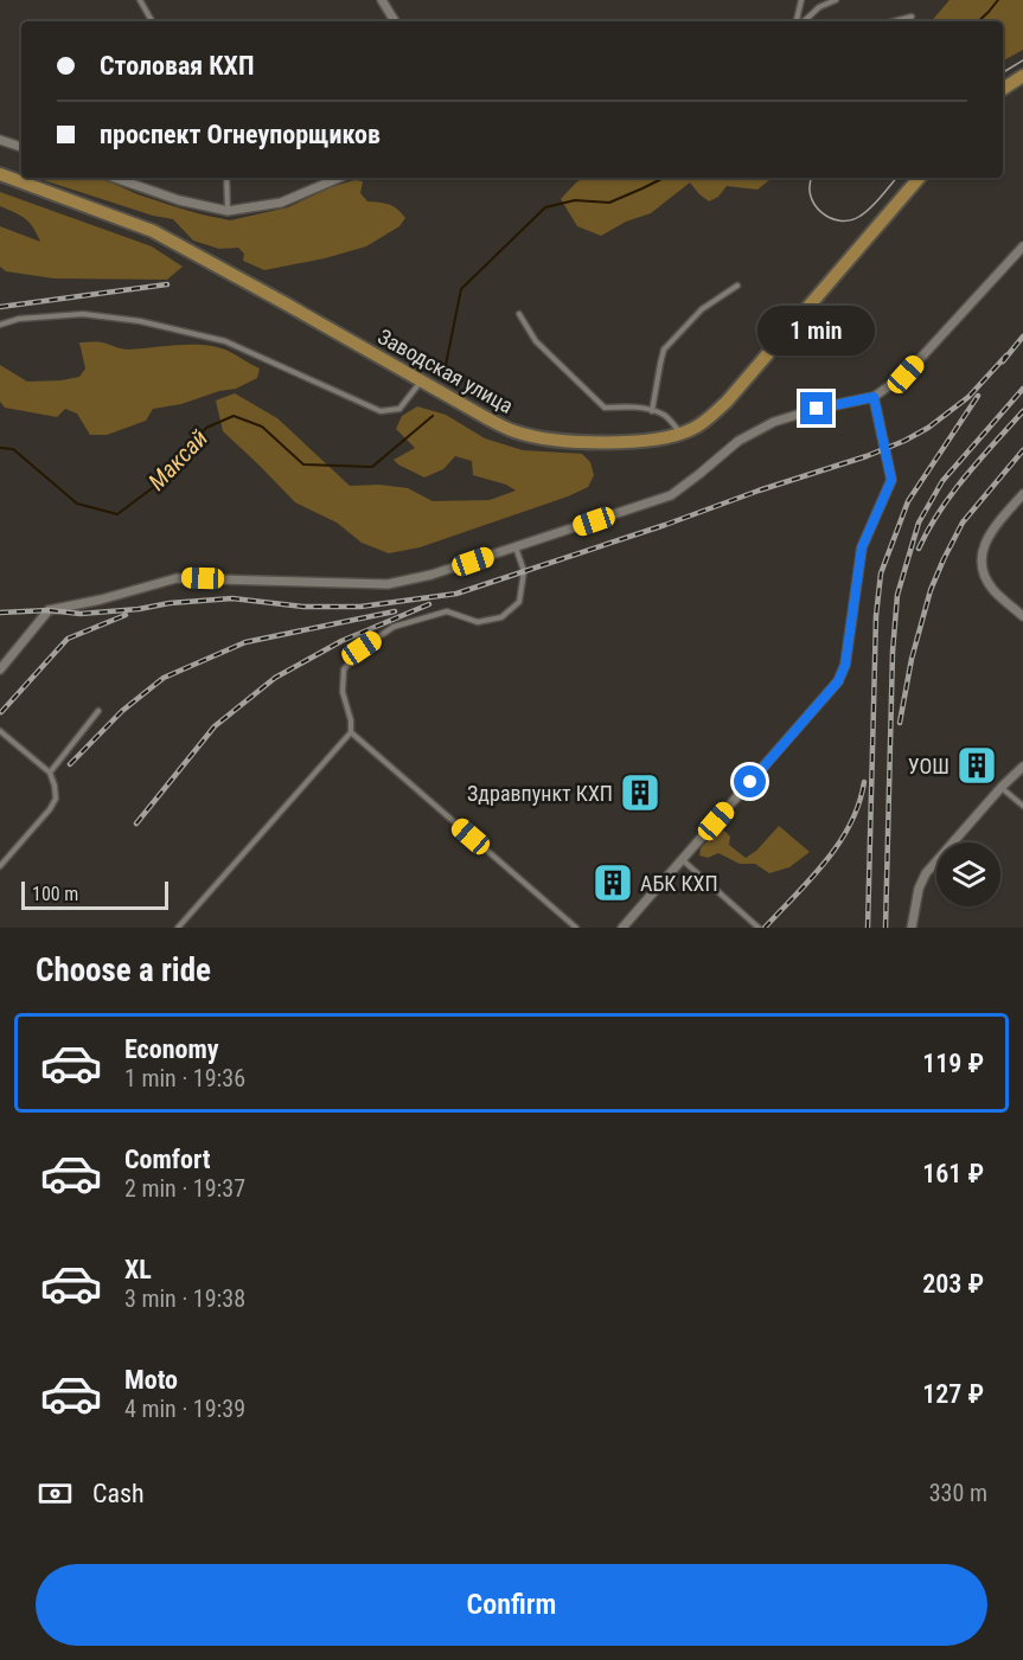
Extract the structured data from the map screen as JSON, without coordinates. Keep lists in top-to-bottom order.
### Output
{
  "streets": {
    "main road": ["Заводская улица"]
  },
  "water": ["Максай"],
  "places": {
    "building": ["УОШ", "Здравпункт КХП", "АБК КХП"]
  },
  "scale_bar": "100 m",
  "page": {
    "banner": ["Столовая КХП", "проспект Огнеупорщиков"],
    "bubble": "1 min",
    "scale": "100 m",
    "heading": "Choose a ride",
    "list": [
      {
        "name": "Economy",
        "note": "1 min · 19:36",
        "value": "119 ₽"
      },
      {
        "name": "Comfort",
        "note": "2 min · 19:37",
        "value": "161 ₽"
      },
      {
        "name": "XL",
        "note": "3 min · 19:38",
        "value": "203 ₽"
      },
      {
        "name": "Moto",
        "note": "4 min · 19:39",
        "value": "127 ₽"
      }
    ],
    "pay": ["Cash", "330 m"],
    "buttons": "Confirm"
  }
}
